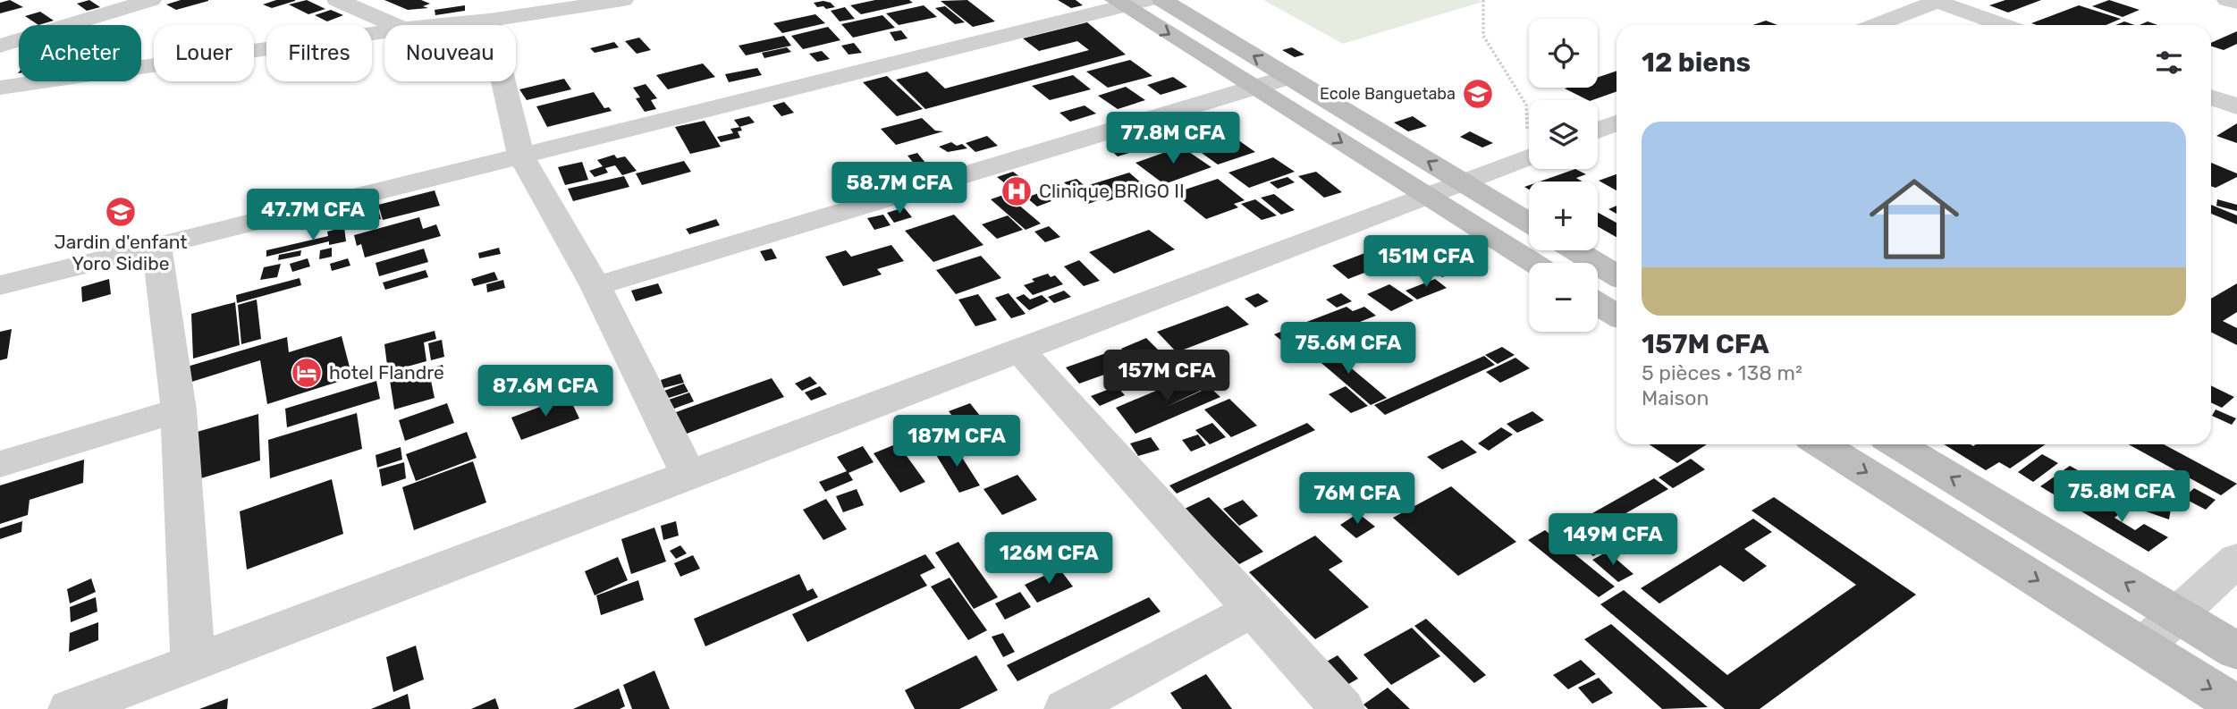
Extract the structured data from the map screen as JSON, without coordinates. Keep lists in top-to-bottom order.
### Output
{
  "places": {
    "school or university": ["Ecole Banguetaba", "Jardin d'enfant Yoro Sidibe"],
    "hospital": ["Clinique BRIGO II"],
    "hotel": ["hotel Flandre"]
  },
  "page": {
    "map_buttons": ["+", "−"],
    "chip": [
      "Acheter",
      "Louer",
      "Filtres",
      "Nouveau"
    ],
    "heading": "12 biens",
    "list": [
      {
        "name": "157M CFA",
        "note": "5 pièces · 138 m² · Maison"
      }
    ],
    "price": [
      "77.8M CFA",
      "58.7M CFA",
      "47.7M CFA",
      "151M CFA",
      "75.6M CFA",
      "157M CFA",
      "87.6M CFA",
      "187M CFA",
      "75.8M CFA",
      "76M CFA",
      "149M CFA",
      "126M CFA"
    ]
  }
}
